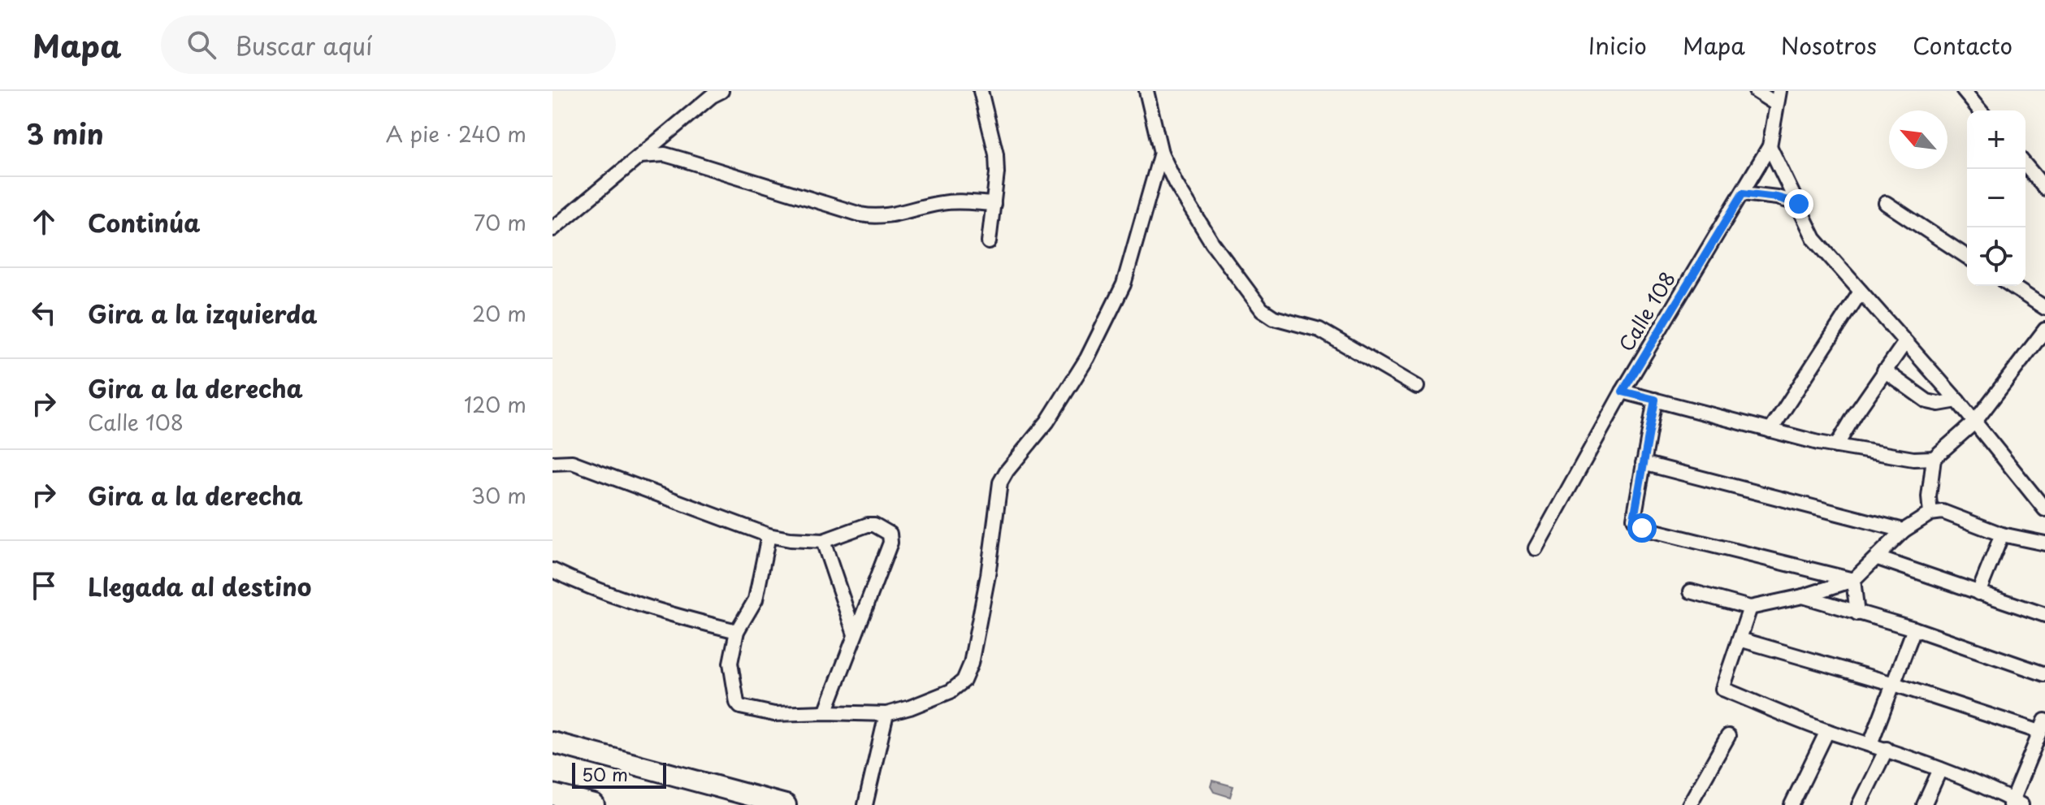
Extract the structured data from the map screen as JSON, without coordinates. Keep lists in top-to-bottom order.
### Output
{
  "streets": {
    "street": ["Calle 108"]
  },
  "scale_bar": "50 m",
  "north": "top left",
  "page": {
    "header": "Mapa",
    "search": "Buscar aquí",
    "nav": [
      "Inicio",
      "Mapa",
      "Nosotros",
      "Contacto"
    ],
    "heading": ["3 min", "A pie · 240 m"],
    "map_buttons": ["+", "−"],
    "list": [
      ["Continúa", "70 m"],
      ["Gira a la izquierda", "20 m"],
      ["Gira a la derecha", "Calle 108", "120 m"],
      ["Gira a la derecha", "30 m"],
      "Llegada al destino"
    ],
    "scale": "50 m"
  }
}
